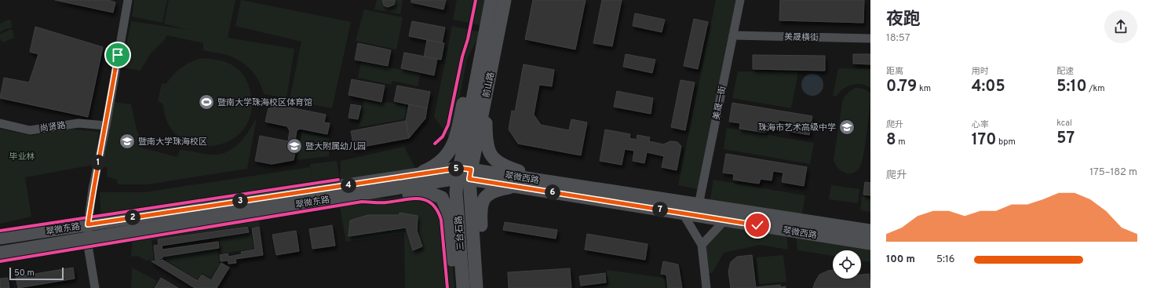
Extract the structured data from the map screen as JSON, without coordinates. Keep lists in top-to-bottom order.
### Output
{
  "streets": {
    "main road": [
      "前山路",
      "翠微西路",
      "翠微东路",
      "三台石路"
    ],
    "street": ["美晟橫街", "美晟一街", "尚贤路"]
  },
  "crossings": [
    ["美晟橫街", "美晟一街"],
    ["前山路", "翠微西路"],
    ["前山路", "翠微东路"],
    ["前山路", "三台石路"],
    ["美晟一街", "翠微西路"],
    ["翠微西路", "翠微东路"],
    ["翠微西路", "三台石路"],
    ["翠微东路", "三台石路"]
  ],
  "parks": ["毕业林"],
  "places": {
    "sports": ["暨南大学珠海校区体育馆"],
    "school or university": ["珠海市艺术高级中学", "暨南大学珠海校区", "暨大附属幼儿园"]
  },
  "scale_bar": "50 m",
  "page": {
    "heading": ["夜跑", "18:57"],
    "stats": [
      ["距离", "0.79 km"],
      ["用时", "4:05"],
      ["配速", "5:10 /km"],
      ["爬升", "8 m"],
      ["心率", "170 bpm"],
      ["kcal", "57"]
    ],
    "pins": [
      "1",
      "5",
      "4",
      "6",
      "3",
      "7",
      "2"
    ],
    "chart": ["爬升", "175–182 m"],
    "list": [
      {
        "name": "100 m",
        "note": "5:16"
      }
    ],
    "scale": "50 m"
  }
}
